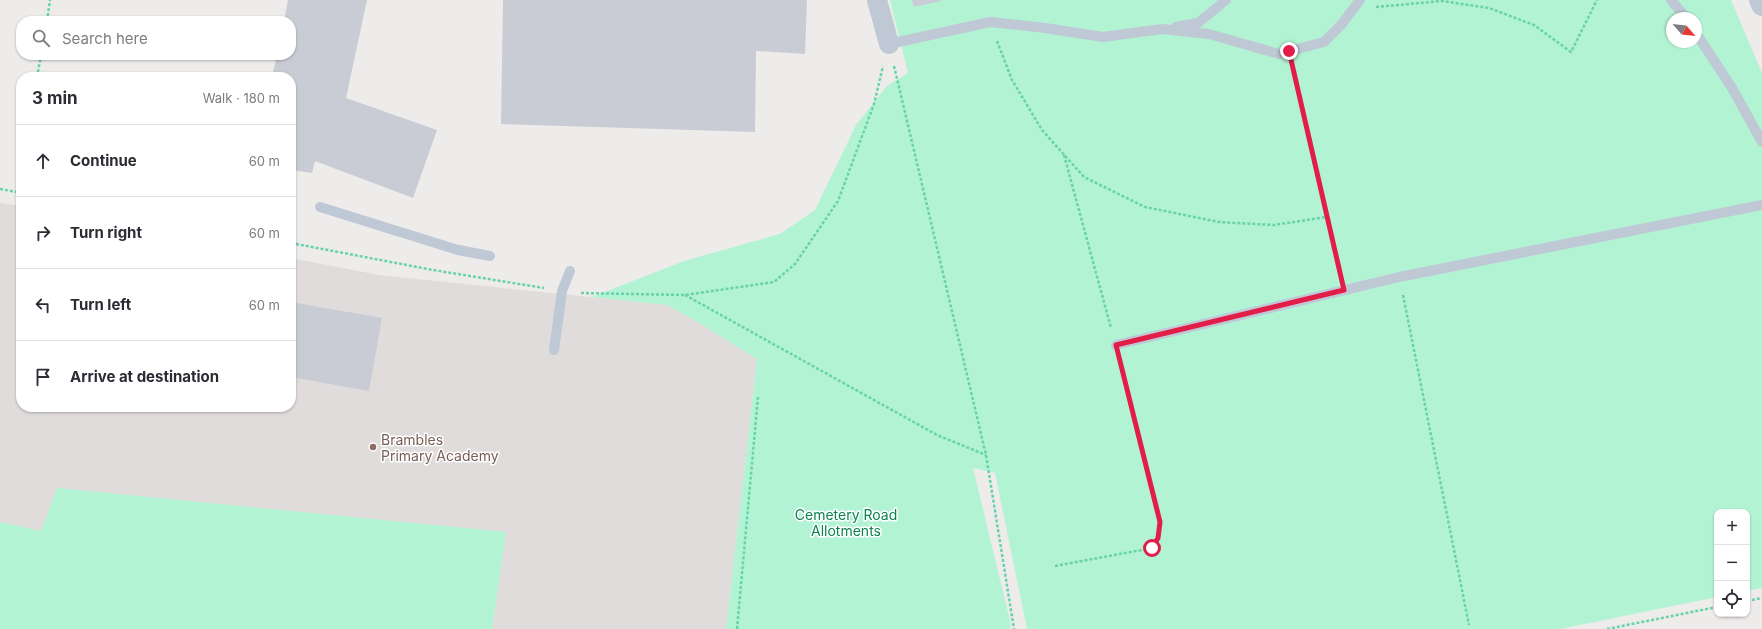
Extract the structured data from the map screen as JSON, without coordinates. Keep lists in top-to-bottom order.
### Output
{
  "parks": ["Cemetery Road Allotments"],
  "places": ["Brambles Primary Academy"],
  "north": "bottom right",
  "page": {
    "search": "Search here",
    "heading": ["3 min", "Walk · 180 m"],
    "list": [
      ["Continue", "60 m"],
      ["Turn right", "60 m"],
      ["Turn left", "60 m"],
      "Arrive at destination"
    ],
    "map_buttons": ["+", "−"]
  }
}
